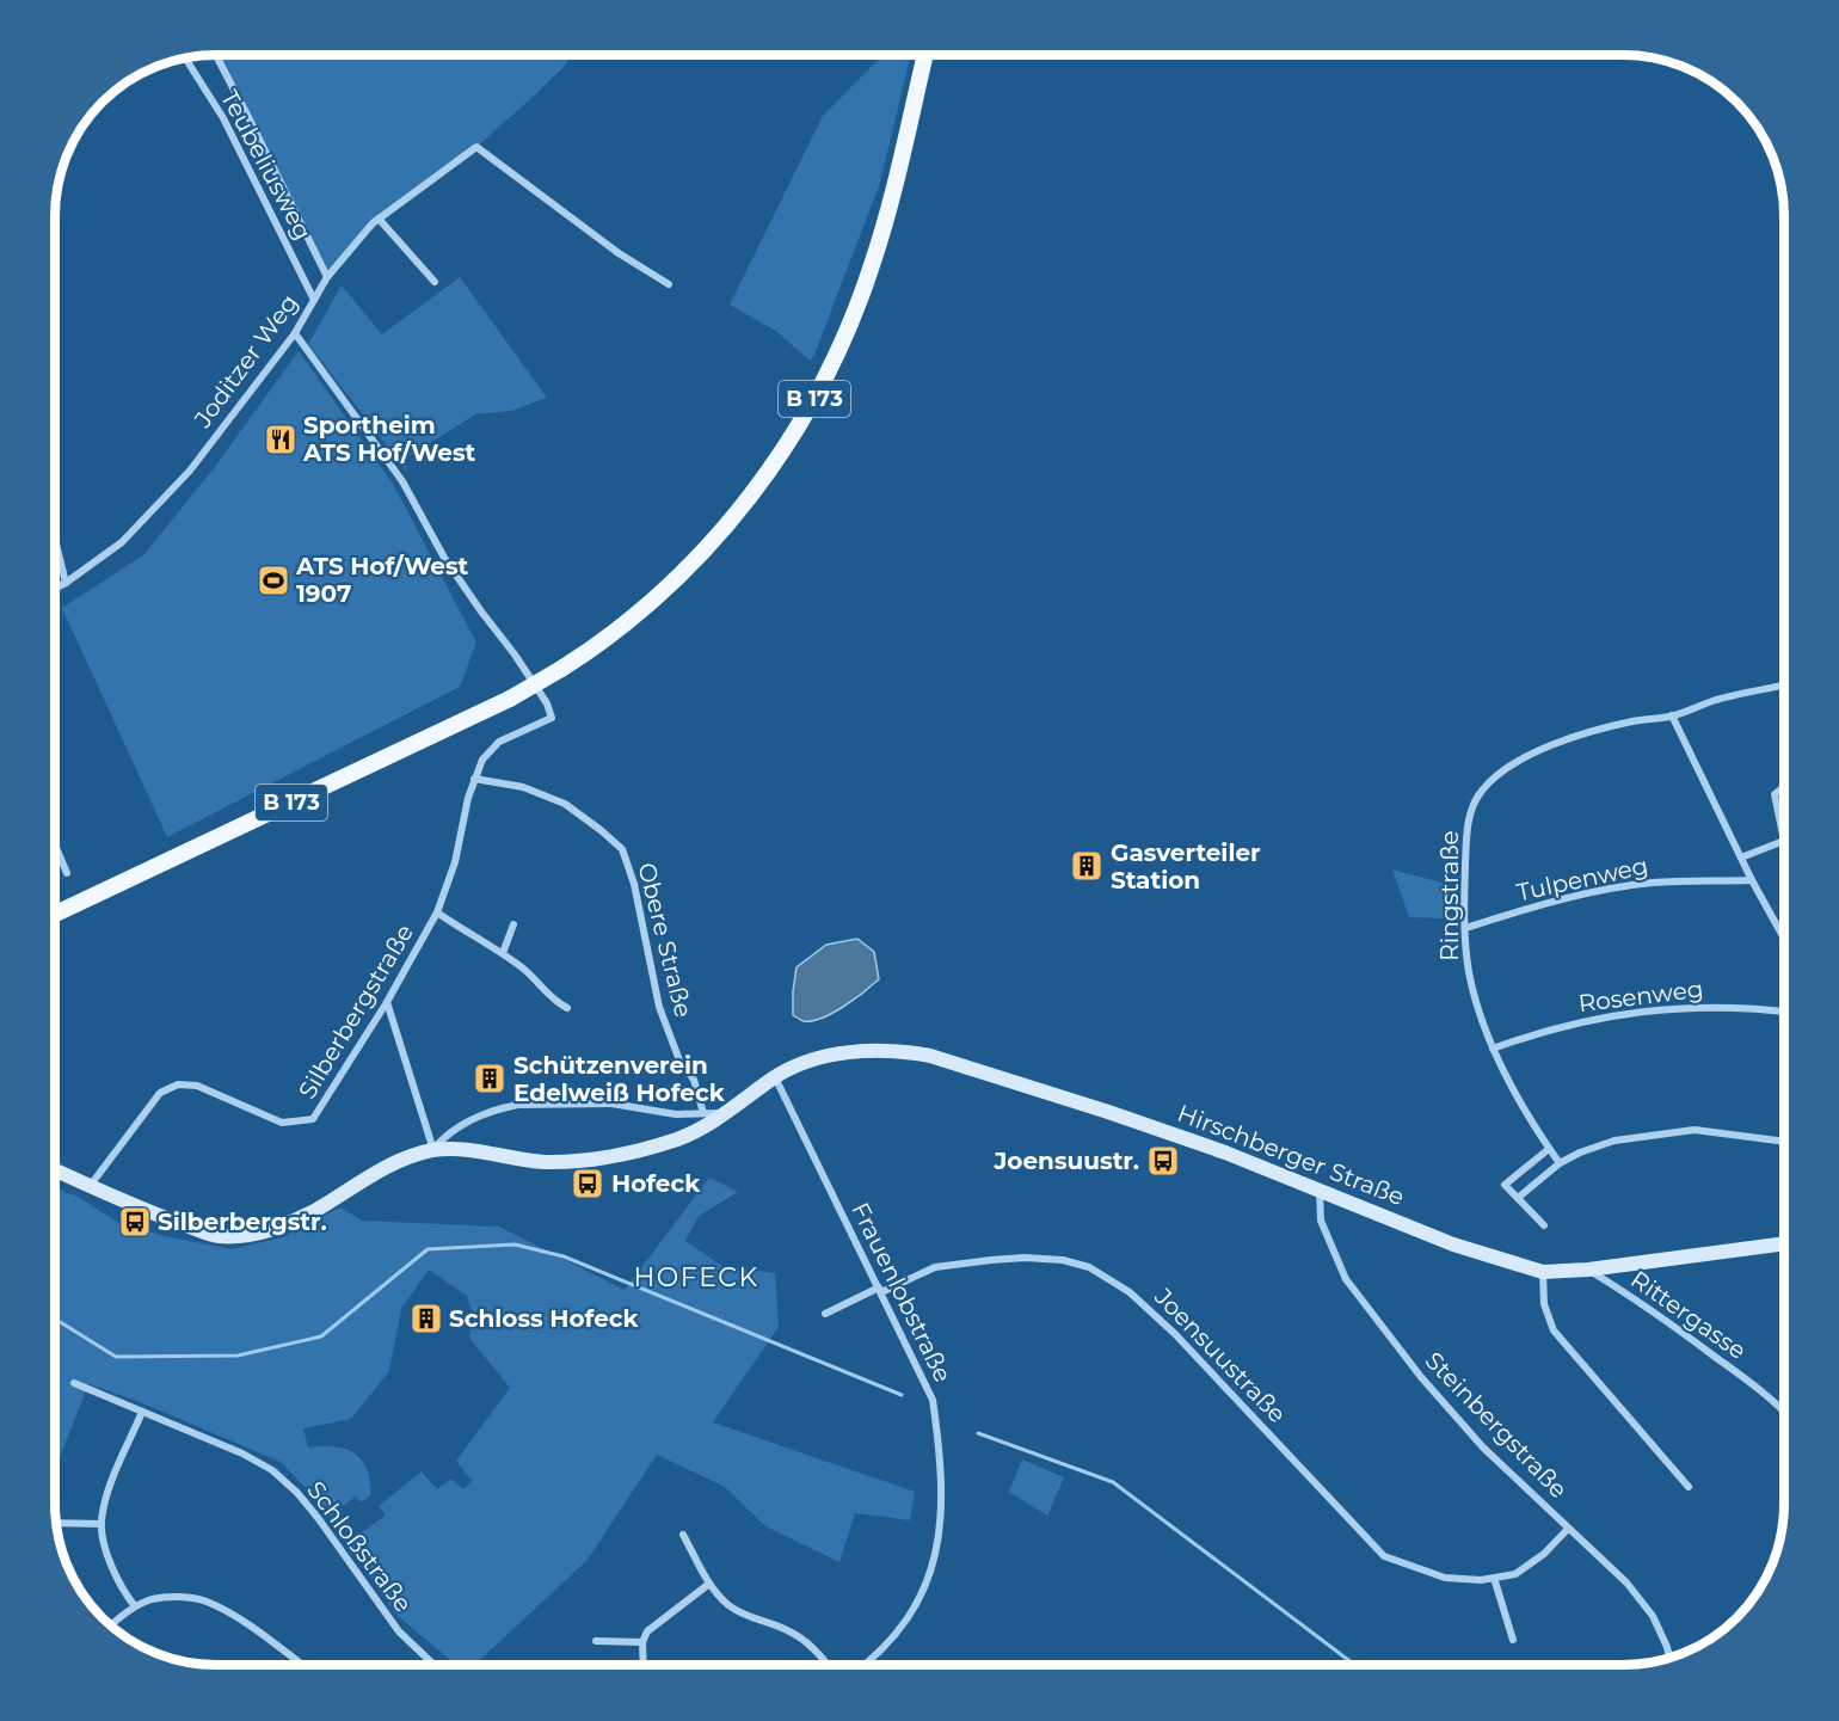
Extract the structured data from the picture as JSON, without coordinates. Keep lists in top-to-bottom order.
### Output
{
  "streets": {
    "main road": ["B 173", "Hirschberger Straße"],
    "street": [
      "Teubeliusweg",
      "Joditzer Weg",
      "Tulpenweg",
      "Ringstraße",
      "Obere Straße",
      "Rosenweg",
      "Silberbergstraße",
      "Frauenlobstraße",
      "Rittergasse",
      "Joensuustraße",
      "Steinbergstraße",
      "Schloßstraße"
    ]
  },
  "crossings": [
    ["Teubeliusweg", "Joditzer Weg"],
    ["Joditzer Weg", "Silberbergstraße"],
    ["Tulpenweg", "Ringstraße"],
    ["Ringstraße", "Rosenweg"],
    ["Obere Straße", "Silberbergstraße"],
    ["Silberbergstraße", "Hirschberger Straße"],
    ["Hirschberger Straße", "Frauenlobstraße"],
    ["Hirschberger Straße", "Rittergasse"],
    ["Hirschberger Straße", "Steinbergstraße"],
    ["Frauenlobstraße", "Joensuustraße"],
    ["Joensuustraße", "Steinbergstraße"]
  ],
  "districts": ["HOFECK"],
  "places": {
    "restaurant": ["Sportheim ATS Hof/West"],
    "sports": ["ATS Hof/West 1907"],
    "building": ["Gasverteiler Station", "Schützenverein Edelweiß Hofeck", "Schloss Hofeck"],
    "bus stop": ["Joensuustr.", "Hofeck", "Silberbergstr."]
  }
}
